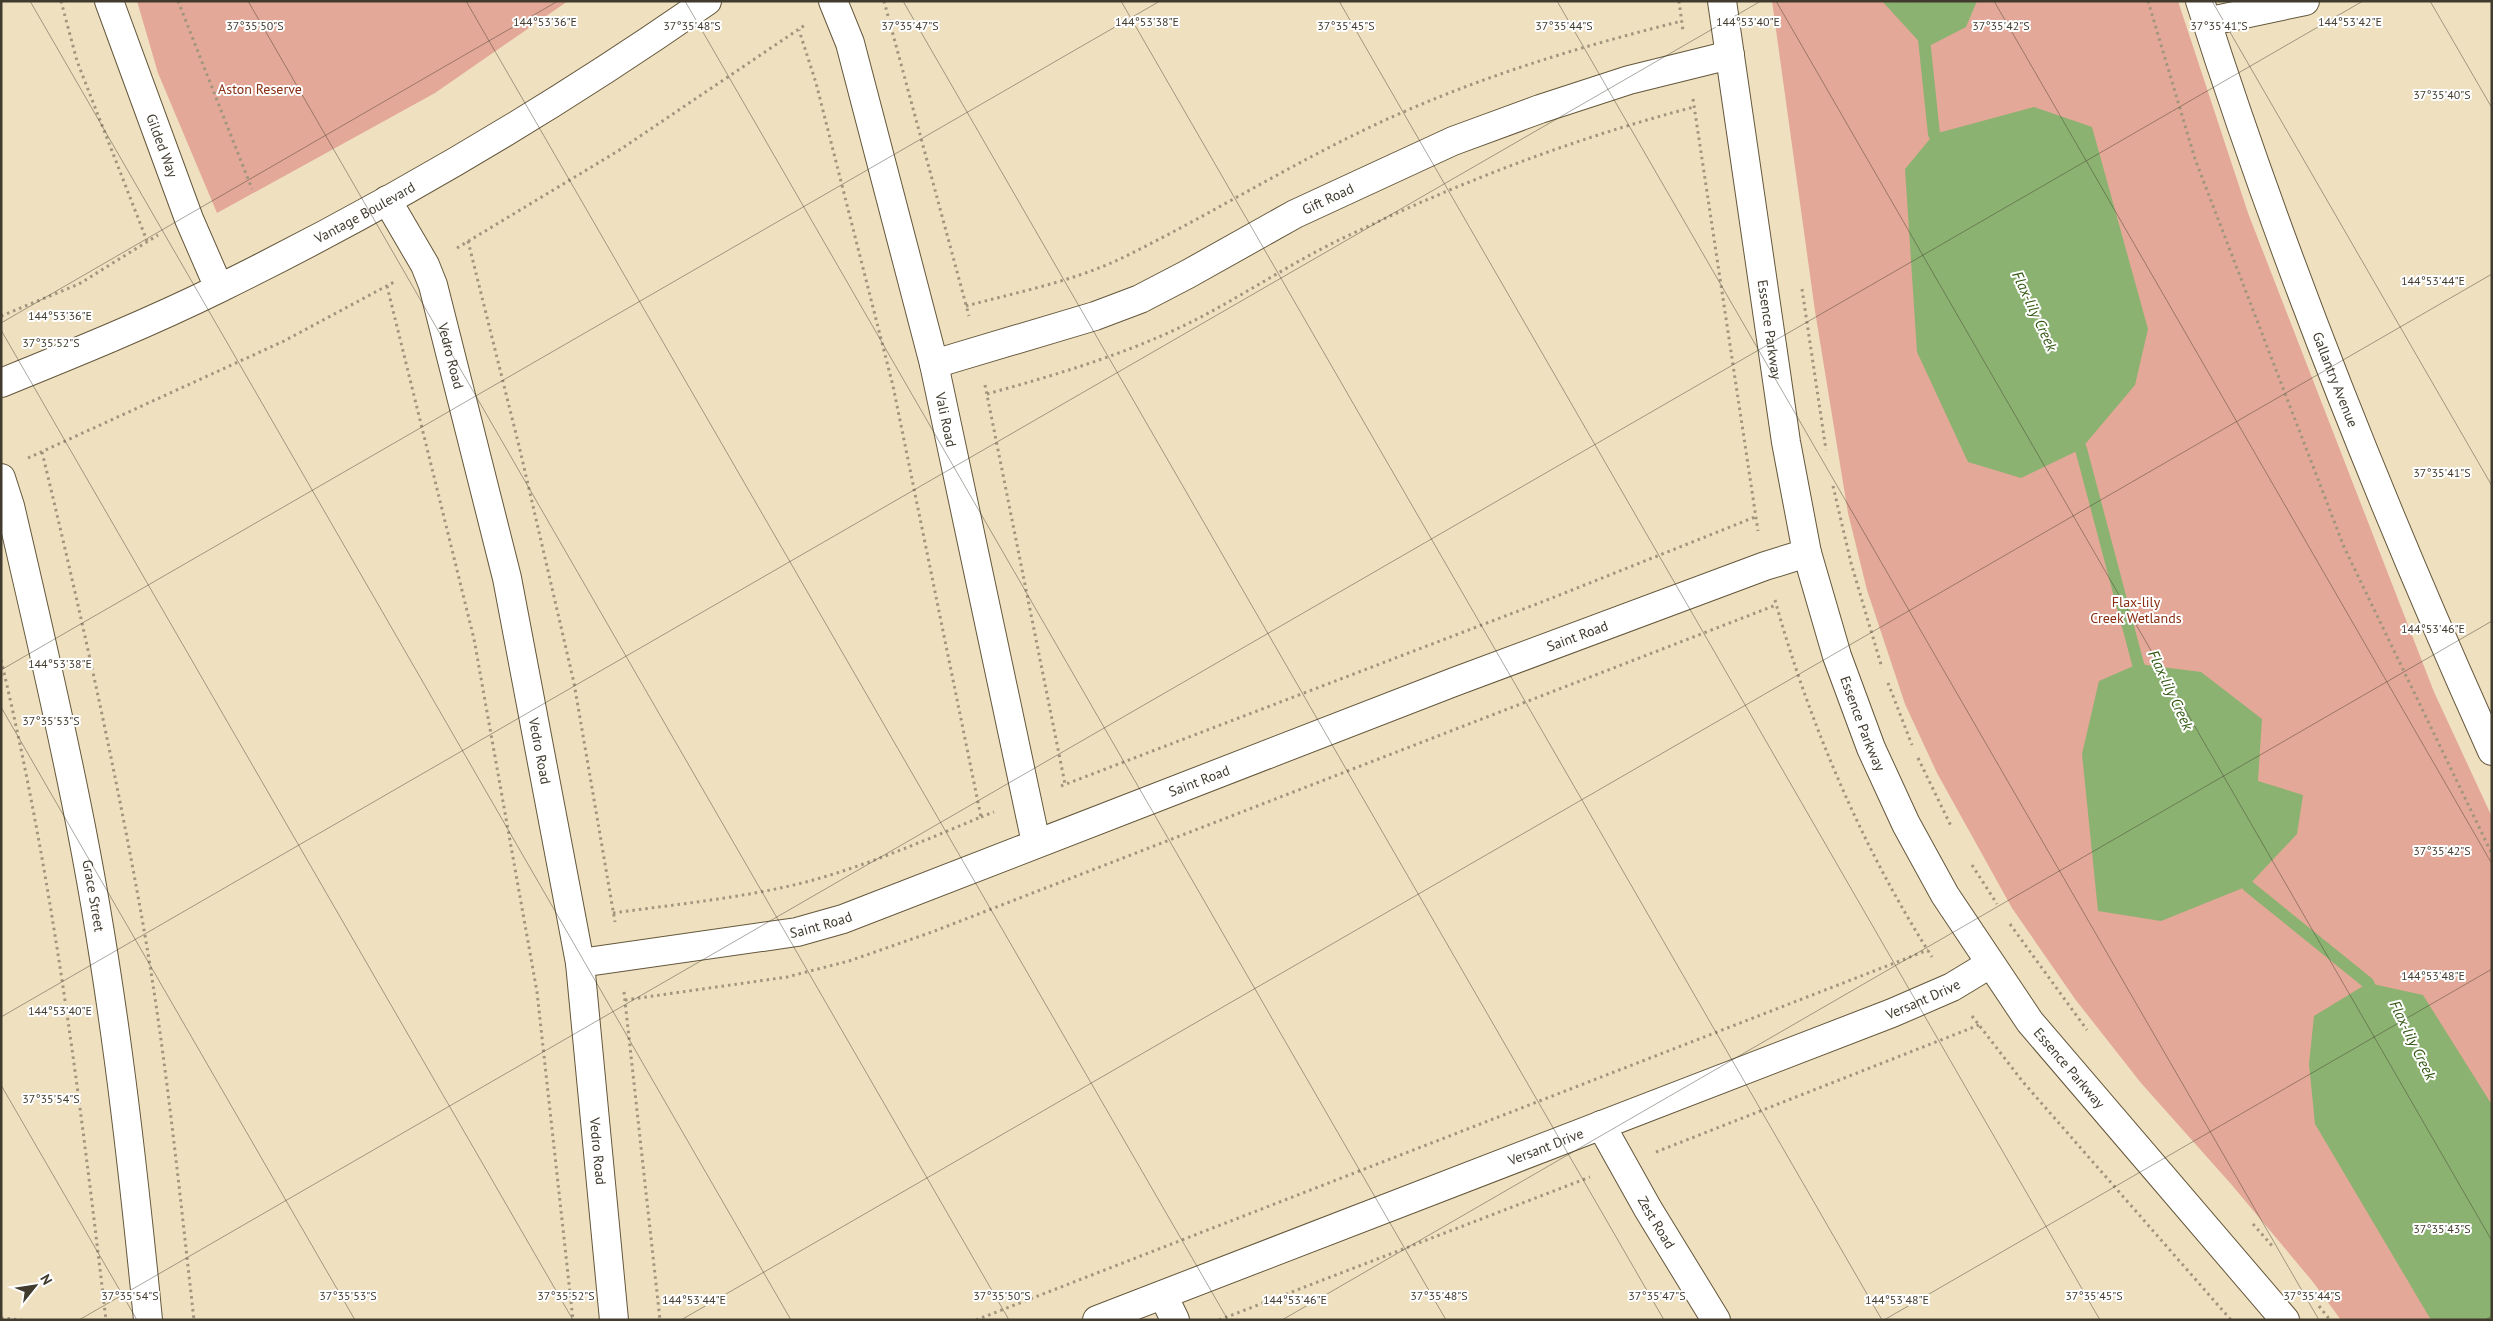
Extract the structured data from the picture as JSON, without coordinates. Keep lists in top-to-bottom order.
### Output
{
  "streets": {
    "street": [
      "Gilded Way",
      "Gift Road",
      "Vantage Boulevard",
      "Essence Parkway",
      "Vedro Road",
      "Gallantry Avenue",
      "Vali Road",
      "Saint Road",
      "Grace Street",
      "Versant Drive",
      "Zest Road"
    ]
  },
  "crossings": [
    ["Gilded Way", "Vantage Boulevard"],
    ["Gift Road", "Essence Parkway"],
    ["Gift Road", "Vali Road"],
    ["Vantage Boulevard", "Vedro Road"],
    ["Essence Parkway", "Saint Road"],
    ["Essence Parkway", "Versant Drive"],
    ["Vedro Road", "Saint Road"],
    ["Vali Road", "Saint Road"],
    ["Versant Drive", "Zest Road"]
  ],
  "water": ["Flax-lily Creek"],
  "parks": ["Aston Reserve", "Flax-lily Creek Wetlands"],
  "north": "top right",
  "coordinates": [
    "144°53'36\"E",
    "144°53'38\"E",
    "144°53'40\"E",
    "144°53'42\"E",
    "37°35'50\"S",
    "37°35'48\"S",
    "37°35'47\"S",
    "37°35'45\"S",
    "37°35'44\"S",
    "37°35'42\"S",
    "37°35'41\"S",
    "37°35'40\"S",
    "144°53'44\"E",
    "37°35'52\"S",
    "144°53'46\"E",
    "37°35'53\"S",
    "144°53'48\"E",
    "37°35'54\"S",
    "37°35'43\"S"
  ]
}
